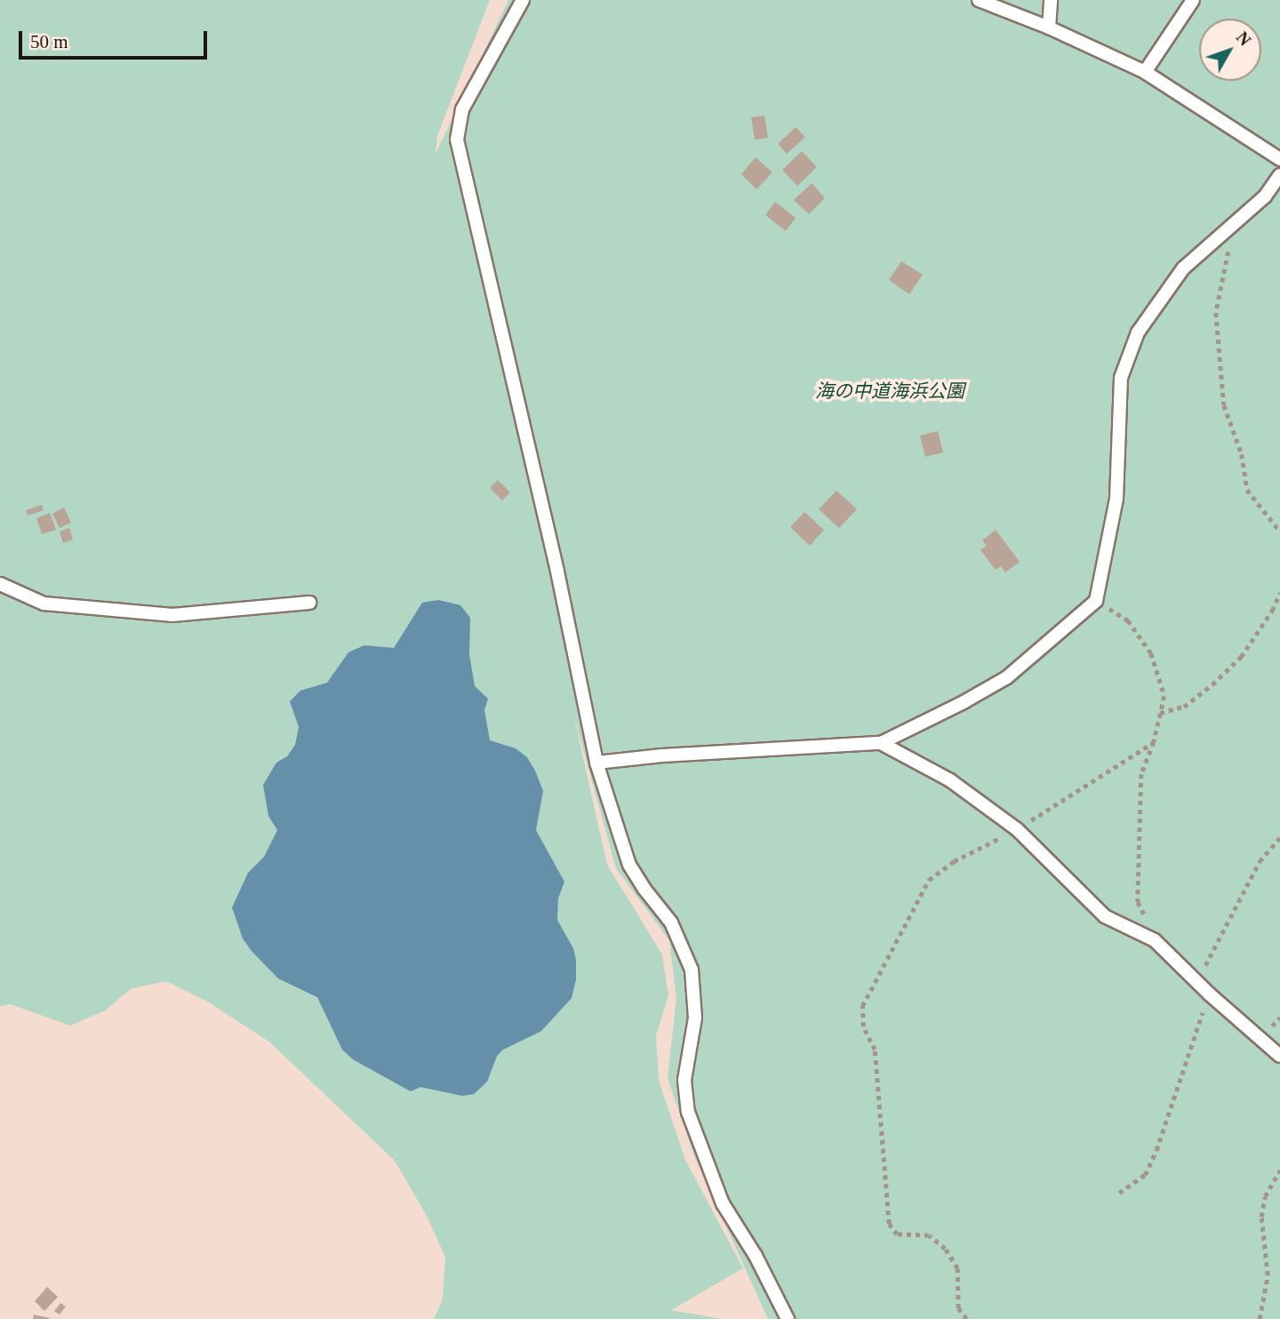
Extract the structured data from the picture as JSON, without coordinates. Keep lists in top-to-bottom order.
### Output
{
  "parks": ["海の中道海浜公園"],
  "scale_bar": "50 m",
  "north": "top right"
}
